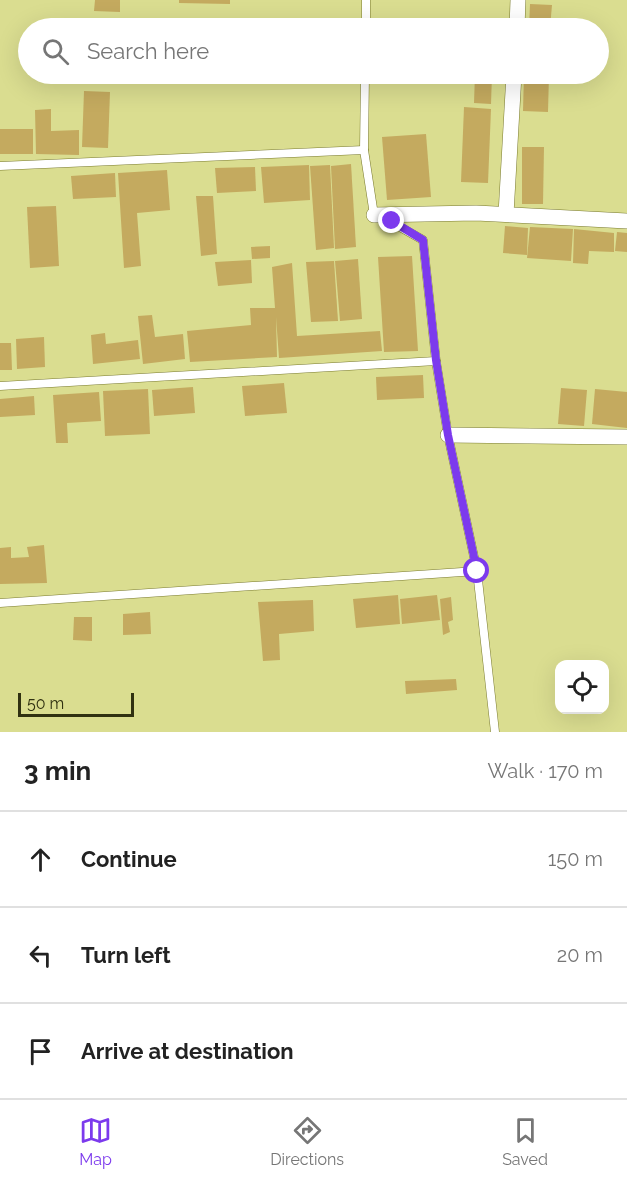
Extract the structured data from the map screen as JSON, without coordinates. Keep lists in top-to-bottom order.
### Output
{
  "scale_bar": "50 m",
  "page": {
    "search": "Search here",
    "scale": "50 m",
    "heading": ["3 min", "Walk · 170 m"],
    "list": [
      ["Continue", "150 m"],
      ["Turn left", "20 m"],
      "Arrive at destination"
    ],
    "nav": ["Map", "Directions", "Saved"]
  }
}
